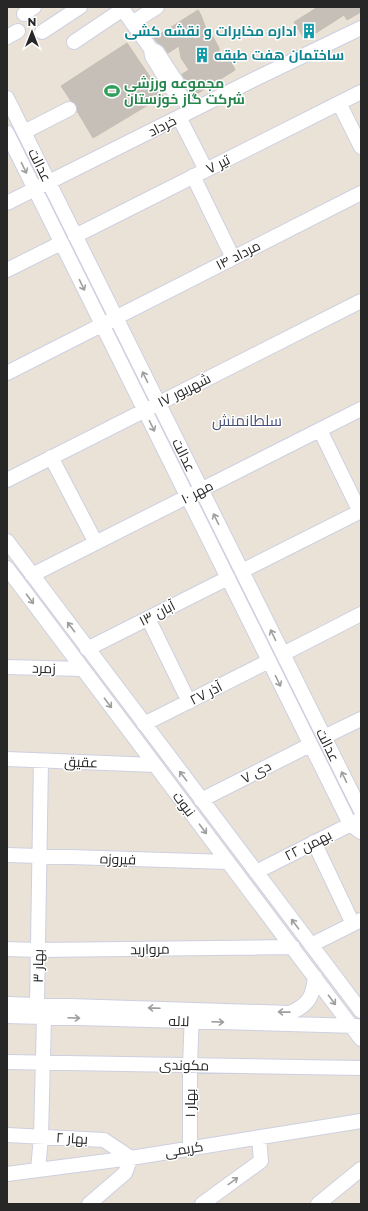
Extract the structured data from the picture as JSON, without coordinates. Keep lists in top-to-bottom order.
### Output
{
  "streets": {
    "street": [
      "خرداد",
      "۷ تیر",
      "عدالت",
      "۱۴ مرداد",
      "۱۷ شهریور",
      "۱۰ مهر",
      "۱۳ آبان",
      "زمرد",
      "۲۷ آذر",
      "عقیق",
      "۷ دی",
      "نبوت",
      "۲۲ بهمن",
      "فیروزه",
      "مروارید",
      "بهار ۳",
      "لاله",
      "مکوندی",
      "بهار ۱",
      "بهار ۲",
      "کریمی"
    ]
  },
  "crossings": [
    ["خرداد", "عدالت"],
    ["۷ تیر", "عدالت"],
    ["عدالت", "۱۴ مرداد"],
    ["عدالت", "۱۷ شهریور"],
    ["عدالت", "۱۰ مهر"],
    ["عدالت", "۱۳ آبان"],
    ["عدالت", "۲۷ آذر"],
    ["عدالت", "۷ دی"],
    ["عدالت", "۲۲ بهمن"],
    ["۱۰ مهر", "نبوت"],
    ["۱۳ آبان", "نبوت"],
    ["زمرد", "نبوت"],
    ["۲۷ آذر", "نبوت"],
    ["عقیق", "نبوت"],
    ["عقیق", "بهار ۳"],
    ["۷ دی", "نبوت"],
    ["نبوت", "۲۲ بهمن"],
    ["نبوت", "فیروزه"],
    ["نبوت", "مروارید"],
    ["نبوت", "لاله"],
    ["فیروزه", "بهار ۳"],
    ["مروارید", "بهار ۳"],
    ["بهار ۳", "لاله"],
    ["بهار ۳", "مکوندی"],
    ["بهار ۳", "بهار ۲"],
    ["بهار ۳", "کریمی"],
    ["لاله", "بهار ۱"],
    ["مکوندی", "بهار ۱"],
    ["بهار ۱", "کریمی"],
    ["بهار ۲", "کریمی"]
  ],
  "districts": ["سلطانمنش"],
  "places": {
    "building": ["اداره مخابرات و نقشه کشی", "ساختمان هفت طبقه"],
    "sports": ["مجموعه ورزشی شرکت گاز خوزستان"]
  },
  "north": "top"
}
